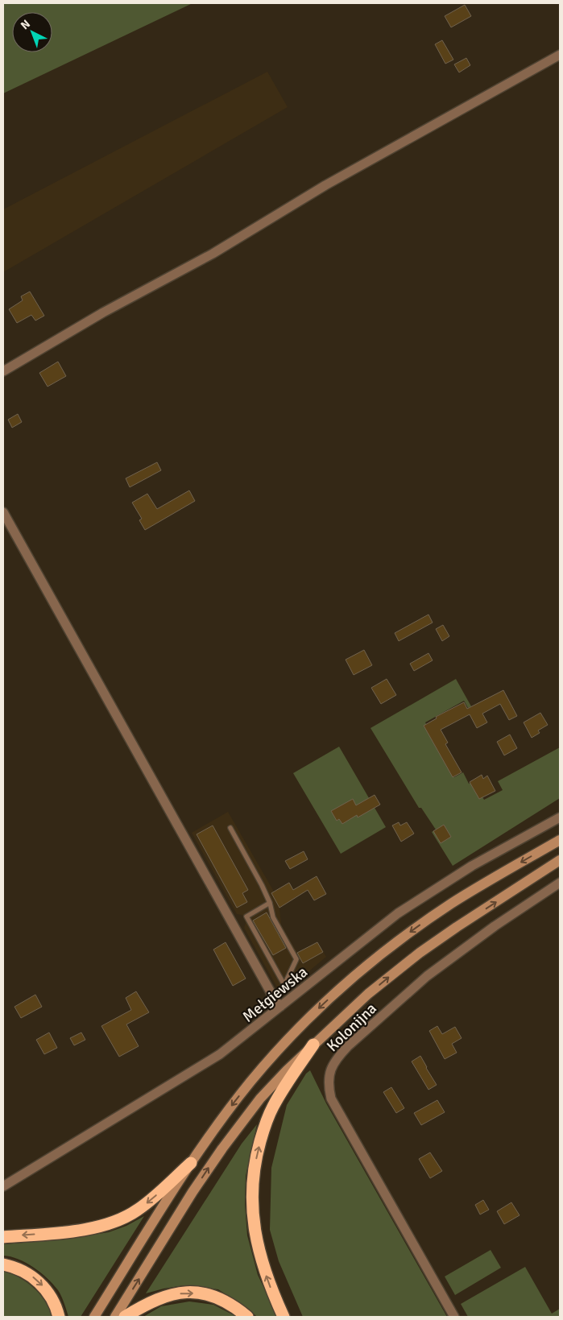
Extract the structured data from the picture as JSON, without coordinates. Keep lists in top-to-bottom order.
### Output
{
  "streets": {
    "street": ["Mełgiewska", "Kolonijna"]
  },
  "north": "top left"
}
